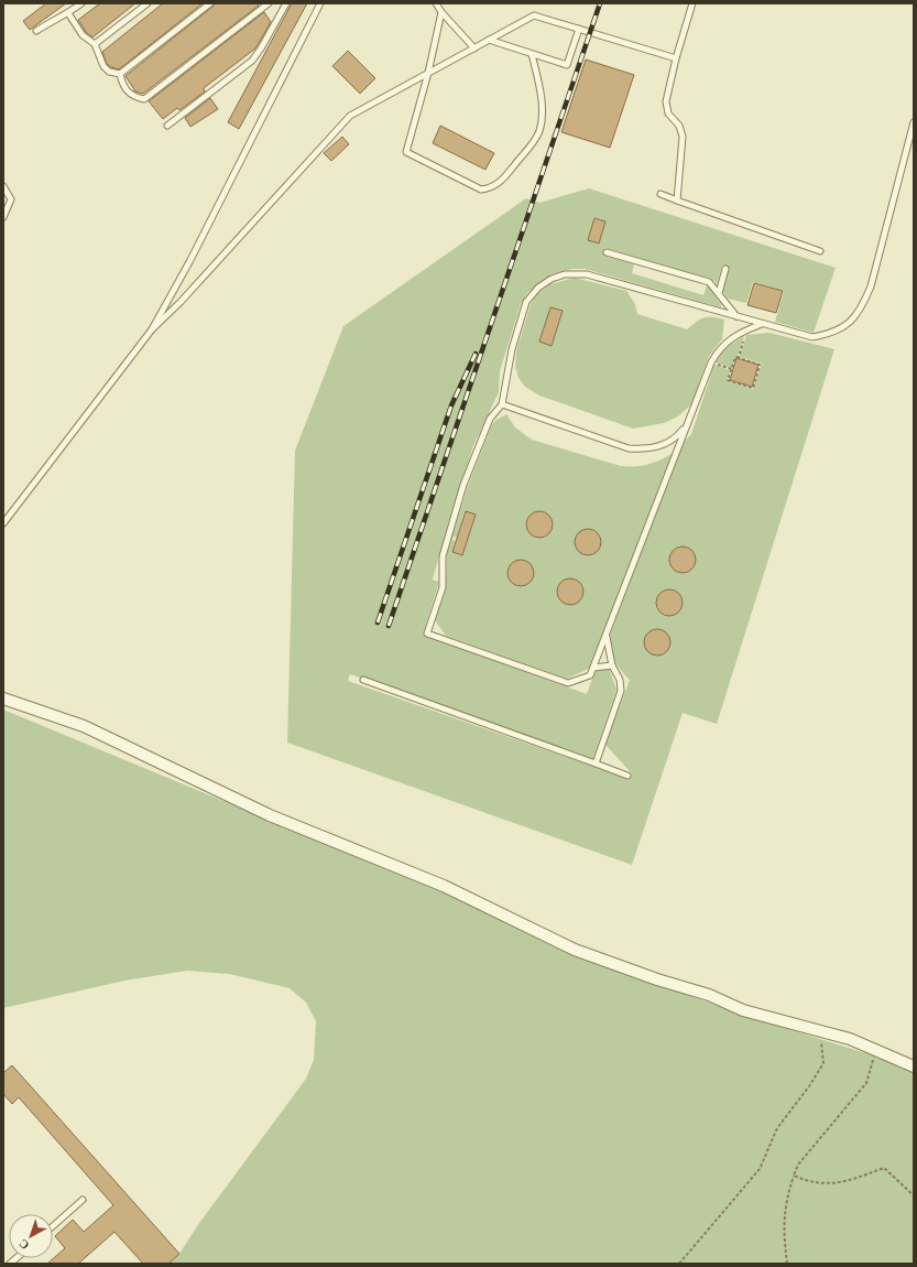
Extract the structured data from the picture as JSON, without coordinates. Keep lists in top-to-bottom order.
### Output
{
  "north": "bottom left"
}
